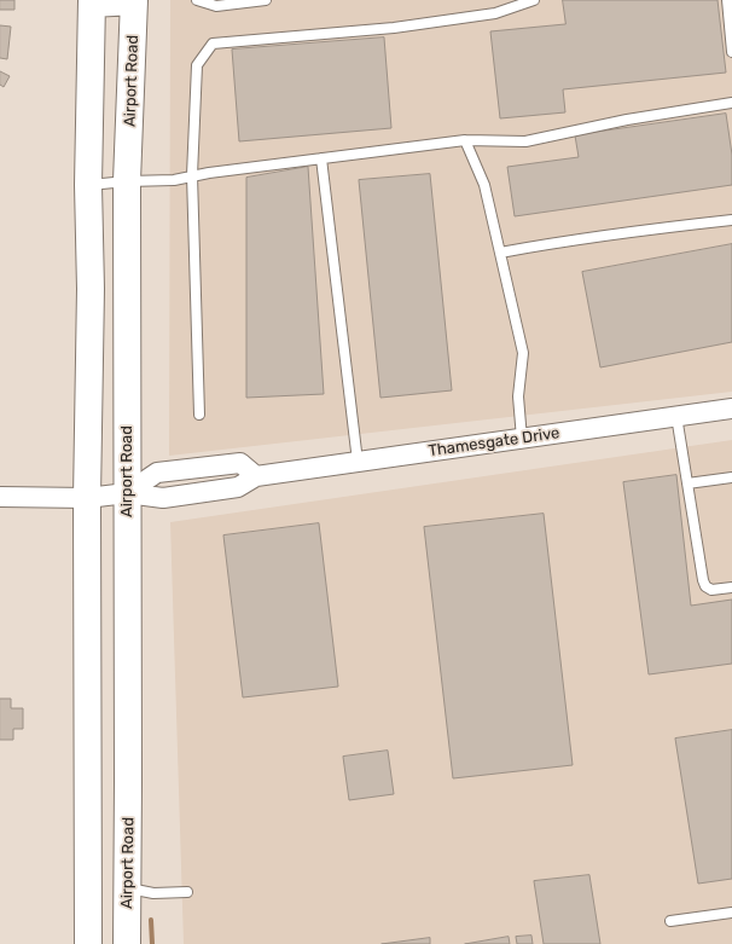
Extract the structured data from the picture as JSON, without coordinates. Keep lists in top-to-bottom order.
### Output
{
  "streets": {
    "main road": ["Airport Road"],
    "street": ["Thamesgate Drive"]
  },
  "crossings": [
    ["Airport Road", "Thamesgate Drive"]
  ]
}
